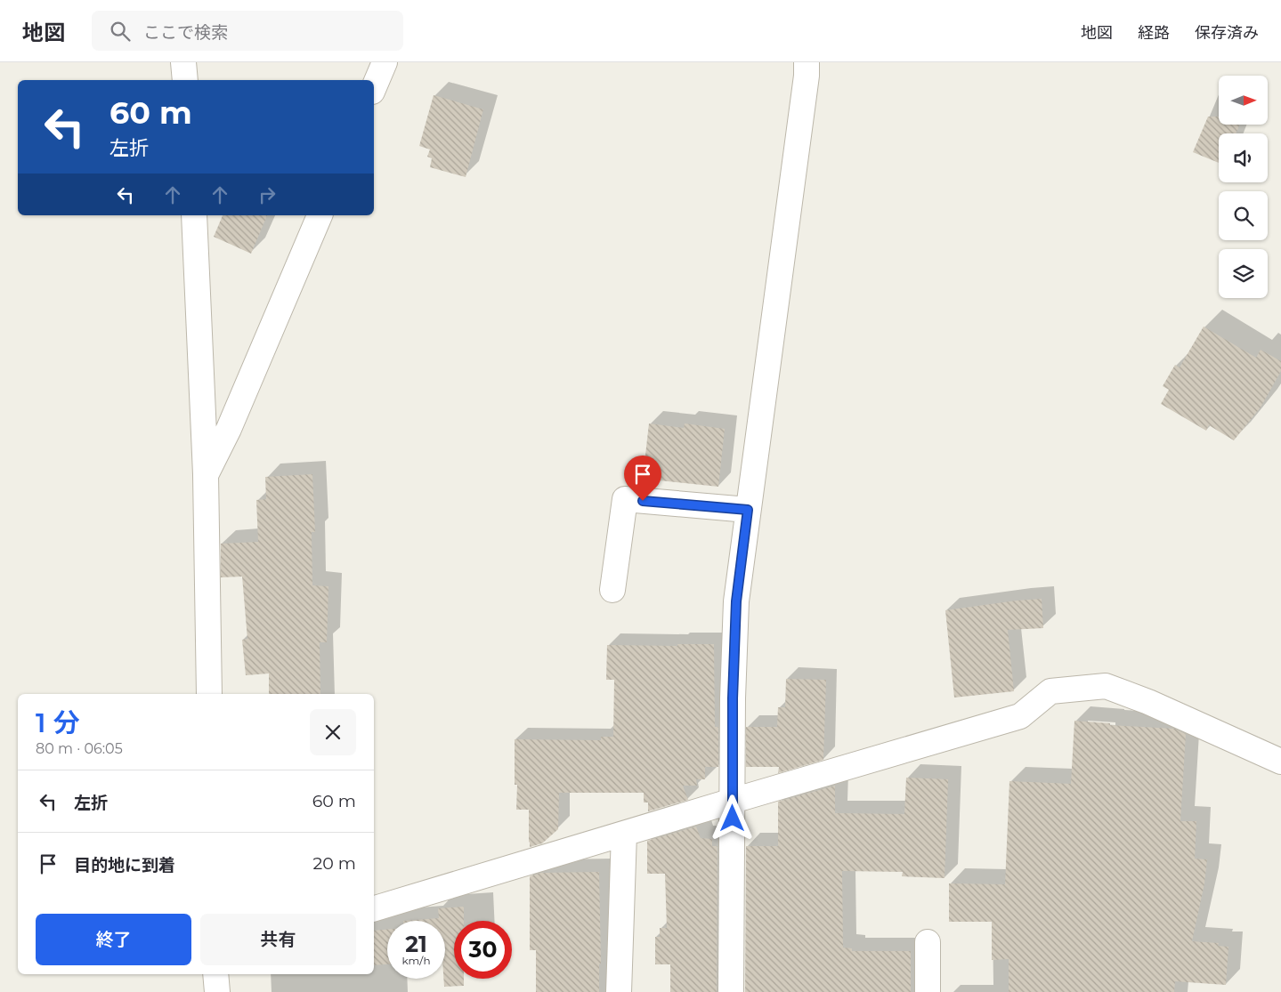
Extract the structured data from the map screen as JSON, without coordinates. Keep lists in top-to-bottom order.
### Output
{
  "north": "right",
  "page": {
    "header": "地図",
    "search": "ここで検索",
    "nav": ["地図", "経路", "保存済み"],
    "turn": ["60 m", "左折"],
    "heading": ["1 分", "80 m · 06:05"],
    "list": [
      {
        "name": "左折",
        "value": "60 m"
      },
      {
        "name": "目的地に到着",
        "value": "20 m"
      }
    ],
    "buttons": ["終了", "共有"],
    "speed": "21 km/h",
    "limit": "30"
  }
}
